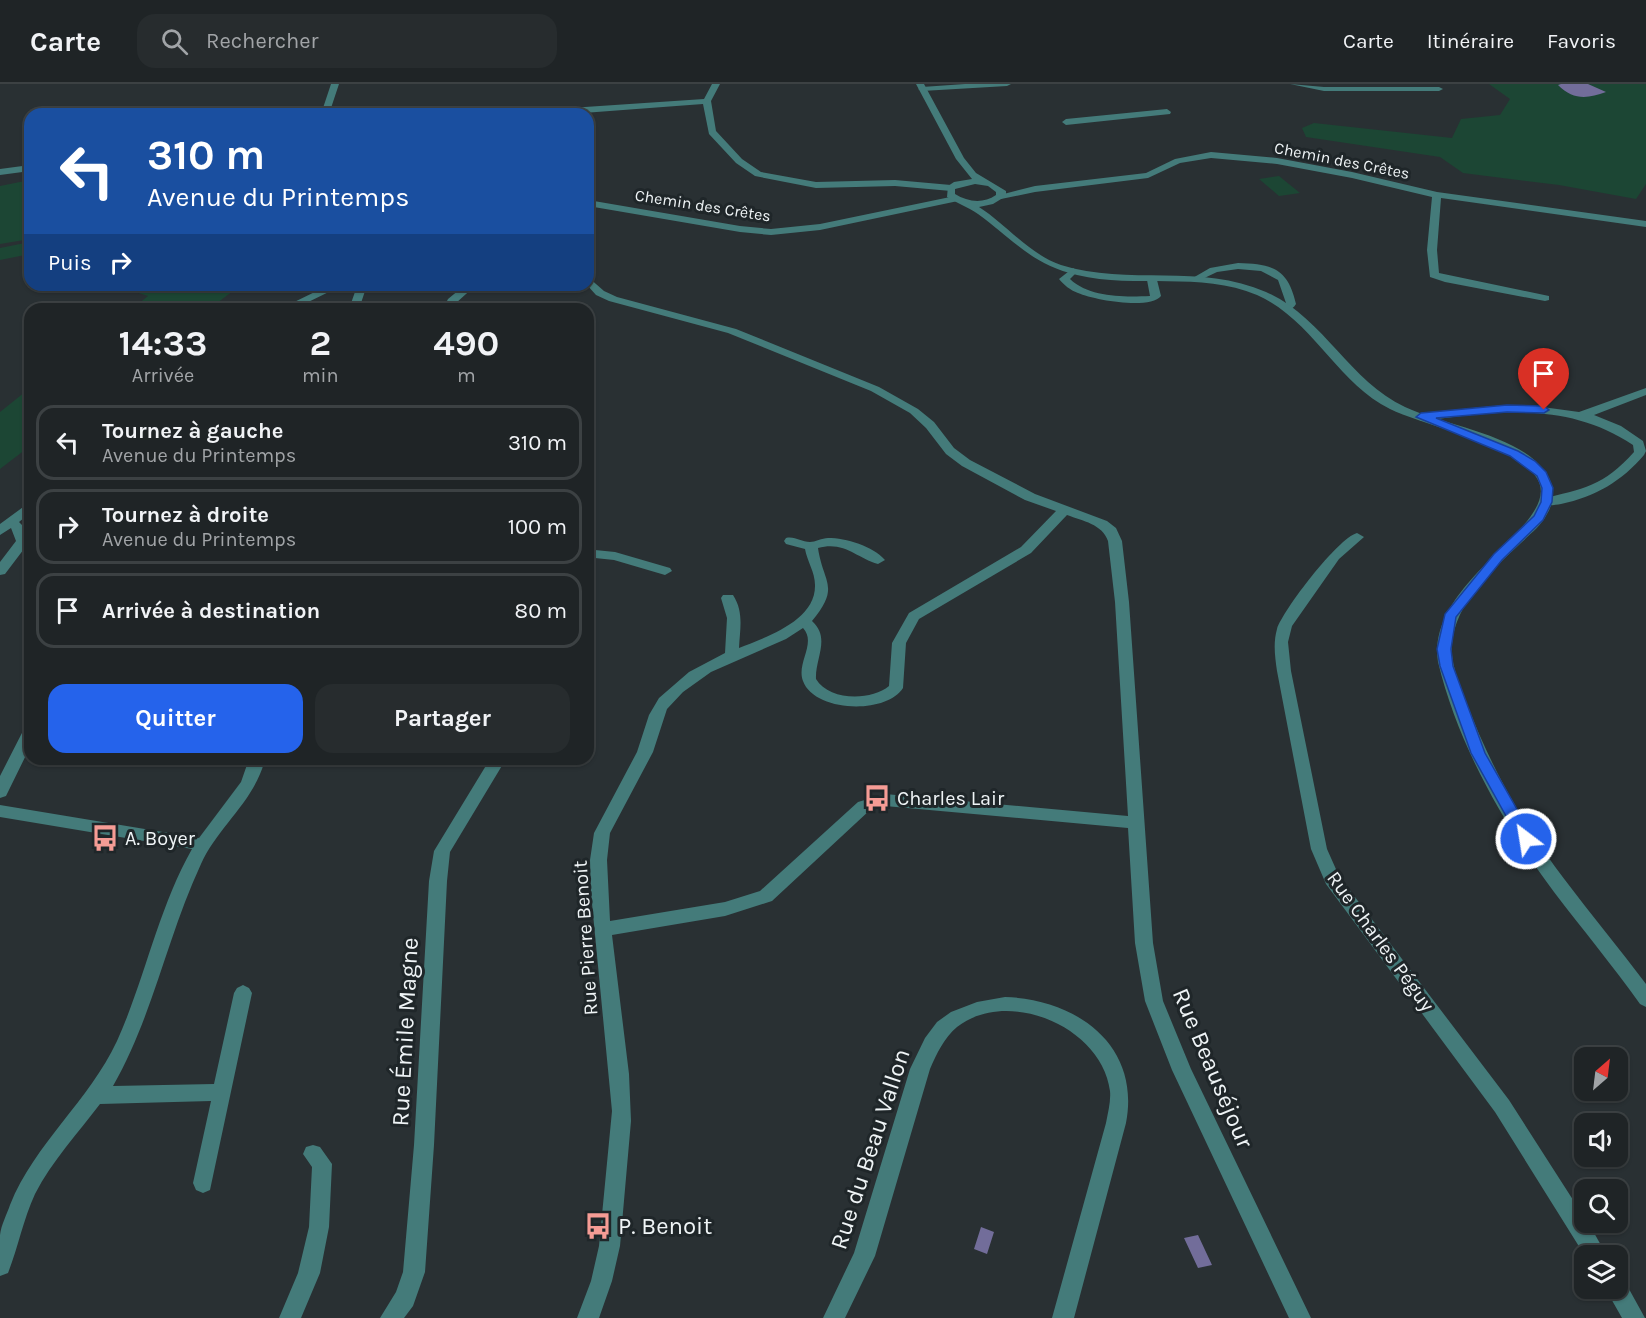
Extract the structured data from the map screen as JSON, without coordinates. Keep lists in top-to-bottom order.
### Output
{
  "streets": {
    "street": [
      "Chemin des Crêtes",
      "Rue Pierre Benoit",
      "Rue Charles Péguy",
      "Rue Émile Magne",
      "Rue Beauséjour",
      "Rue du Beau Vallon"
    ]
  },
  "places": {
    "bus stop": ["Charles Lair", "A. Boyer", "P. Benoit"]
  },
  "north": "top right",
  "page": {
    "header": "Carte",
    "search": "Rechercher",
    "nav": ["Carte", "Itinéraire", "Favoris"],
    "turn": ["310 m", "Avenue du Printemps"],
    "then": "Puis",
    "eta": [
      "14:33",
      "Arrivée",
      "2",
      "min",
      "490",
      "m"
    ],
    "list": [
      {
        "name": "Tournez à gauche",
        "note": "Avenue du Printemps",
        "value": "310 m"
      },
      {
        "name": "Tournez à droite",
        "note": "Avenue du Printemps",
        "value": "100 m"
      },
      {
        "name": "Arrivée à destination",
        "value": "80 m"
      }
    ],
    "buttons": ["Quitter", "Partager"]
  }
}
